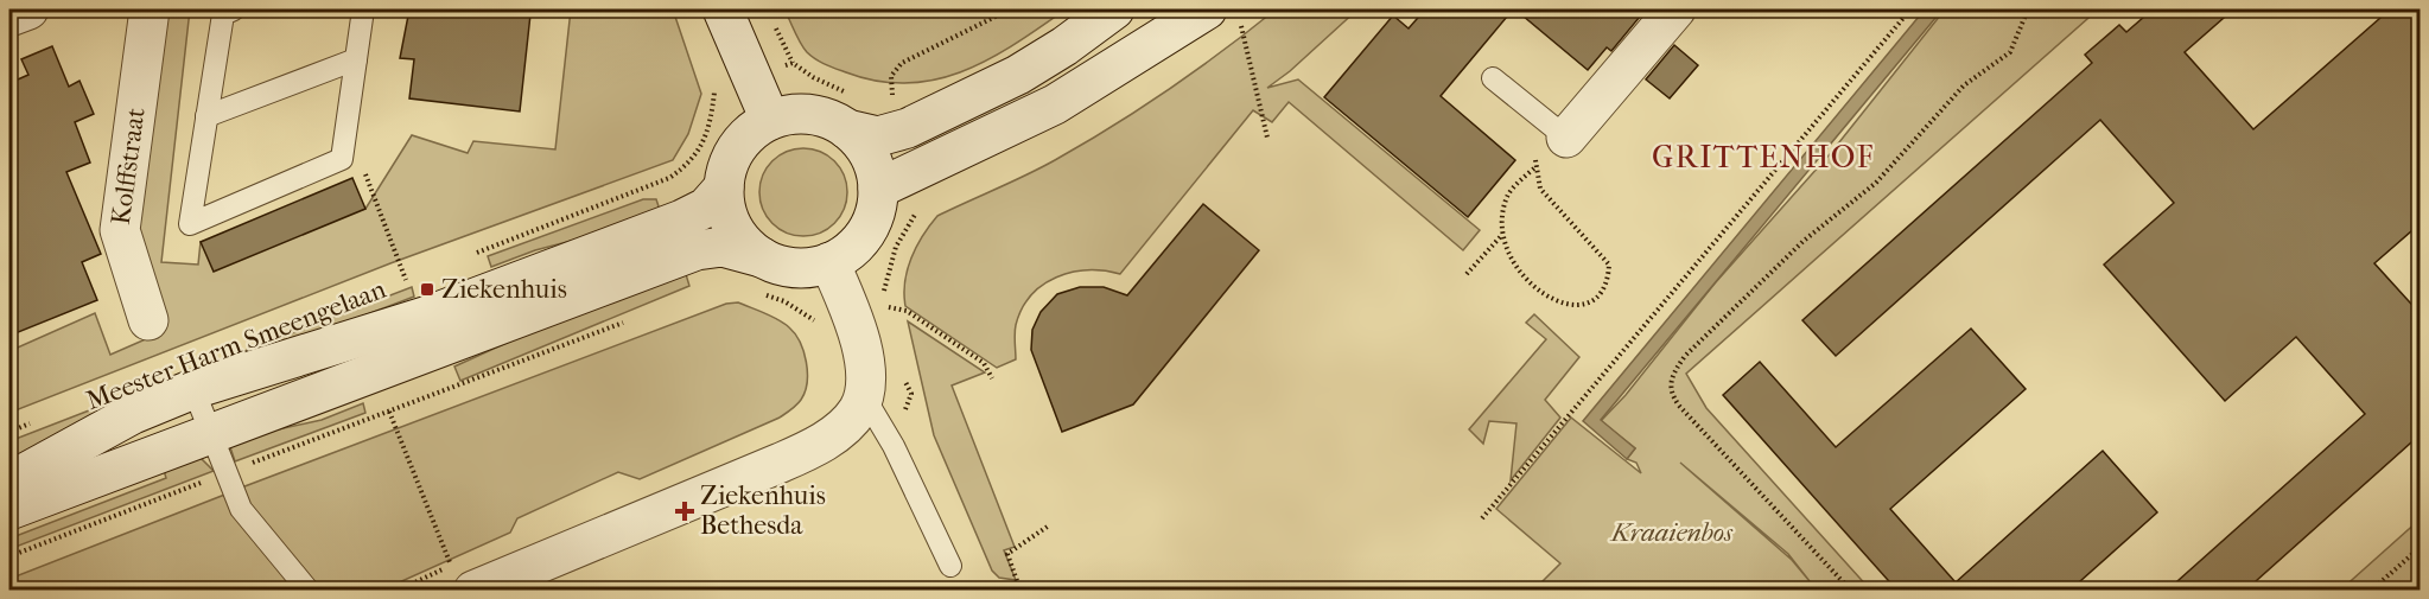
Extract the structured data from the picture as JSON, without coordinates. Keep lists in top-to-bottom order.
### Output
{
  "streets": {
    "street": ["Kolffstraat", "Meester Harm Smeengelaan"]
  },
  "districts": ["GRITTENHOF"],
  "parks": ["Kraaienbos"],
  "places": {
    "transit": ["Ziekenhuis"],
    "health": ["Ziekenhuis Bethesda"]
  }
}
